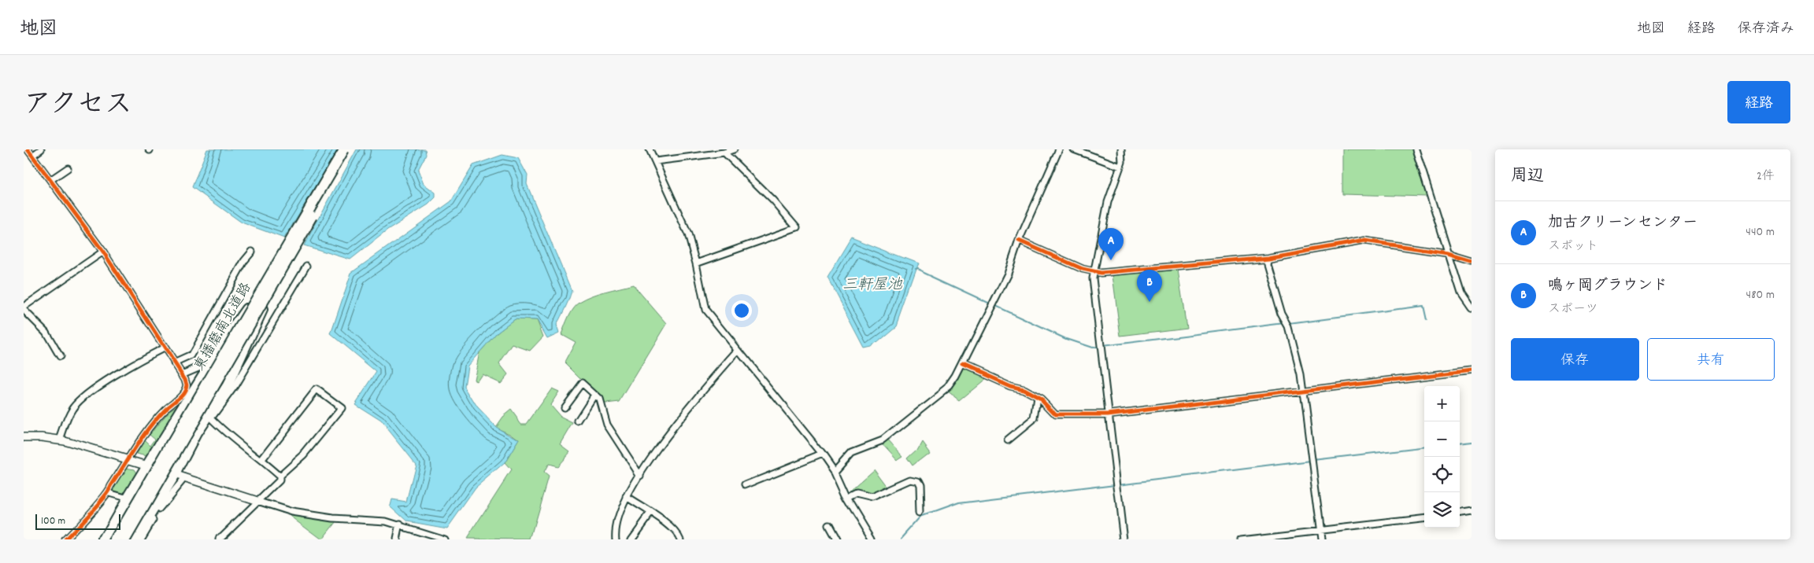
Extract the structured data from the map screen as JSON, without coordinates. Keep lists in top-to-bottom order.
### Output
{
  "streets": {
    "highway": ["東播磨南北道路"]
  },
  "water": ["三軒屋池"],
  "scale_bar": "100 m",
  "page": {
    "header": "地図",
    "nav": ["地図", "経路", "保存済み"],
    "title": "アクセス",
    "buttons": [
      "経路",
      ["保存", "共有"]
    ],
    "heading": ["周辺", "2件"],
    "list": [
      {
        "mark": "A",
        "name": "加古クリーンセンター",
        "note": "スポット",
        "value": "440 m"
      },
      {
        "mark": "B",
        "name": "鳴ヶ岡グラウンド",
        "note": "スポーツ",
        "value": "480 m"
      }
    ],
    "pins": ["A", "B"],
    "map_buttons": ["+", "−"],
    "scale": "100 m"
  }
}
